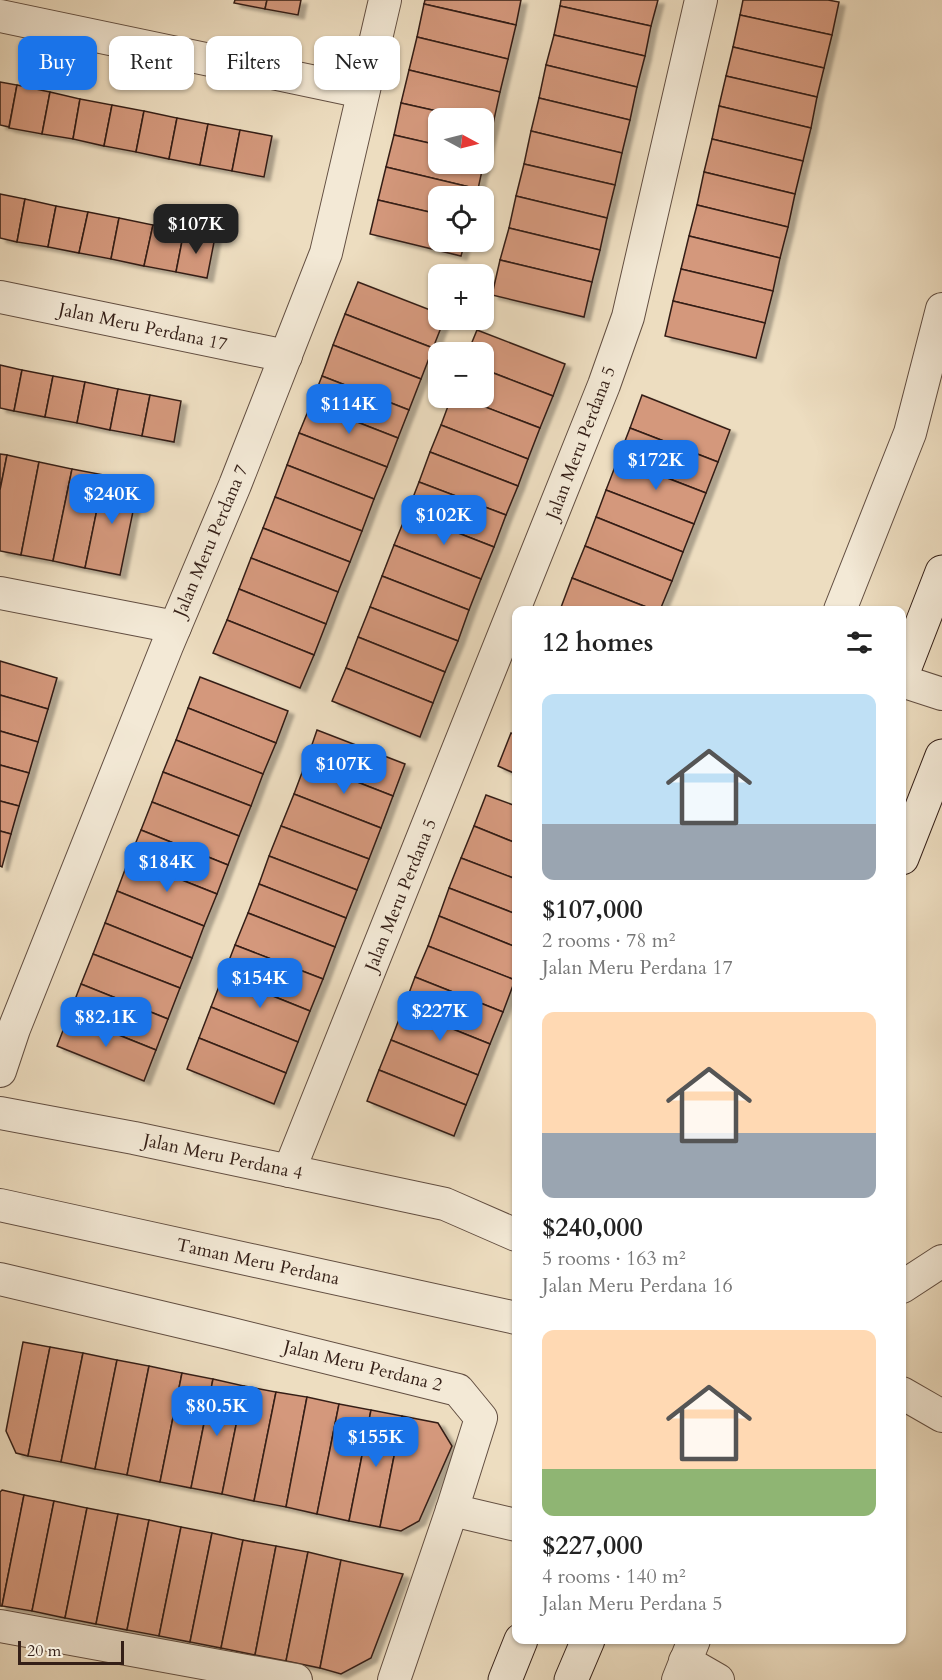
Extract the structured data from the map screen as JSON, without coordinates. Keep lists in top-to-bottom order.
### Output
{
  "streets": {
    "street": [
      "Jalan Meru Perdana 17",
      "Jalan Meru Perdana 5",
      "Jalan Meru Perdana 7",
      "Jalan Meru Perdana 4",
      "Taman Meru Perdana",
      "Jalan Meru Perdana 2"
    ]
  },
  "crossings": [
    ["Jalan Meru Perdana 17", "Jalan Meru Perdana 7"],
    ["Jalan Meru Perdana 5", "Jalan Meru Perdana 4"]
  ],
  "scale_bar": "20 m",
  "north": "right",
  "page": {
    "chip": [
      "Buy",
      "Rent",
      "Filters",
      "New"
    ],
    "map_buttons": ["+", "−"],
    "price": [
      "$107K",
      "$114K",
      "$172K",
      "$240K",
      "$102K",
      "$107K",
      "$184K",
      "$154K",
      "$227K",
      "$82.1K",
      "$80.5K",
      "$155K"
    ],
    "heading": "12 homes",
    "list": [
      {
        "name": "$107,000",
        "note": "2 rooms · 78 m² · Jalan Meru Perdana 17"
      },
      {
        "name": "$240,000",
        "note": "5 rooms · 163 m² · Jalan Meru Perdana 16"
      },
      {
        "name": "$227,000",
        "note": "4 rooms · 140 m² · Jalan Meru Perdana 5"
      }
    ],
    "scale": "20 m"
  }
}
